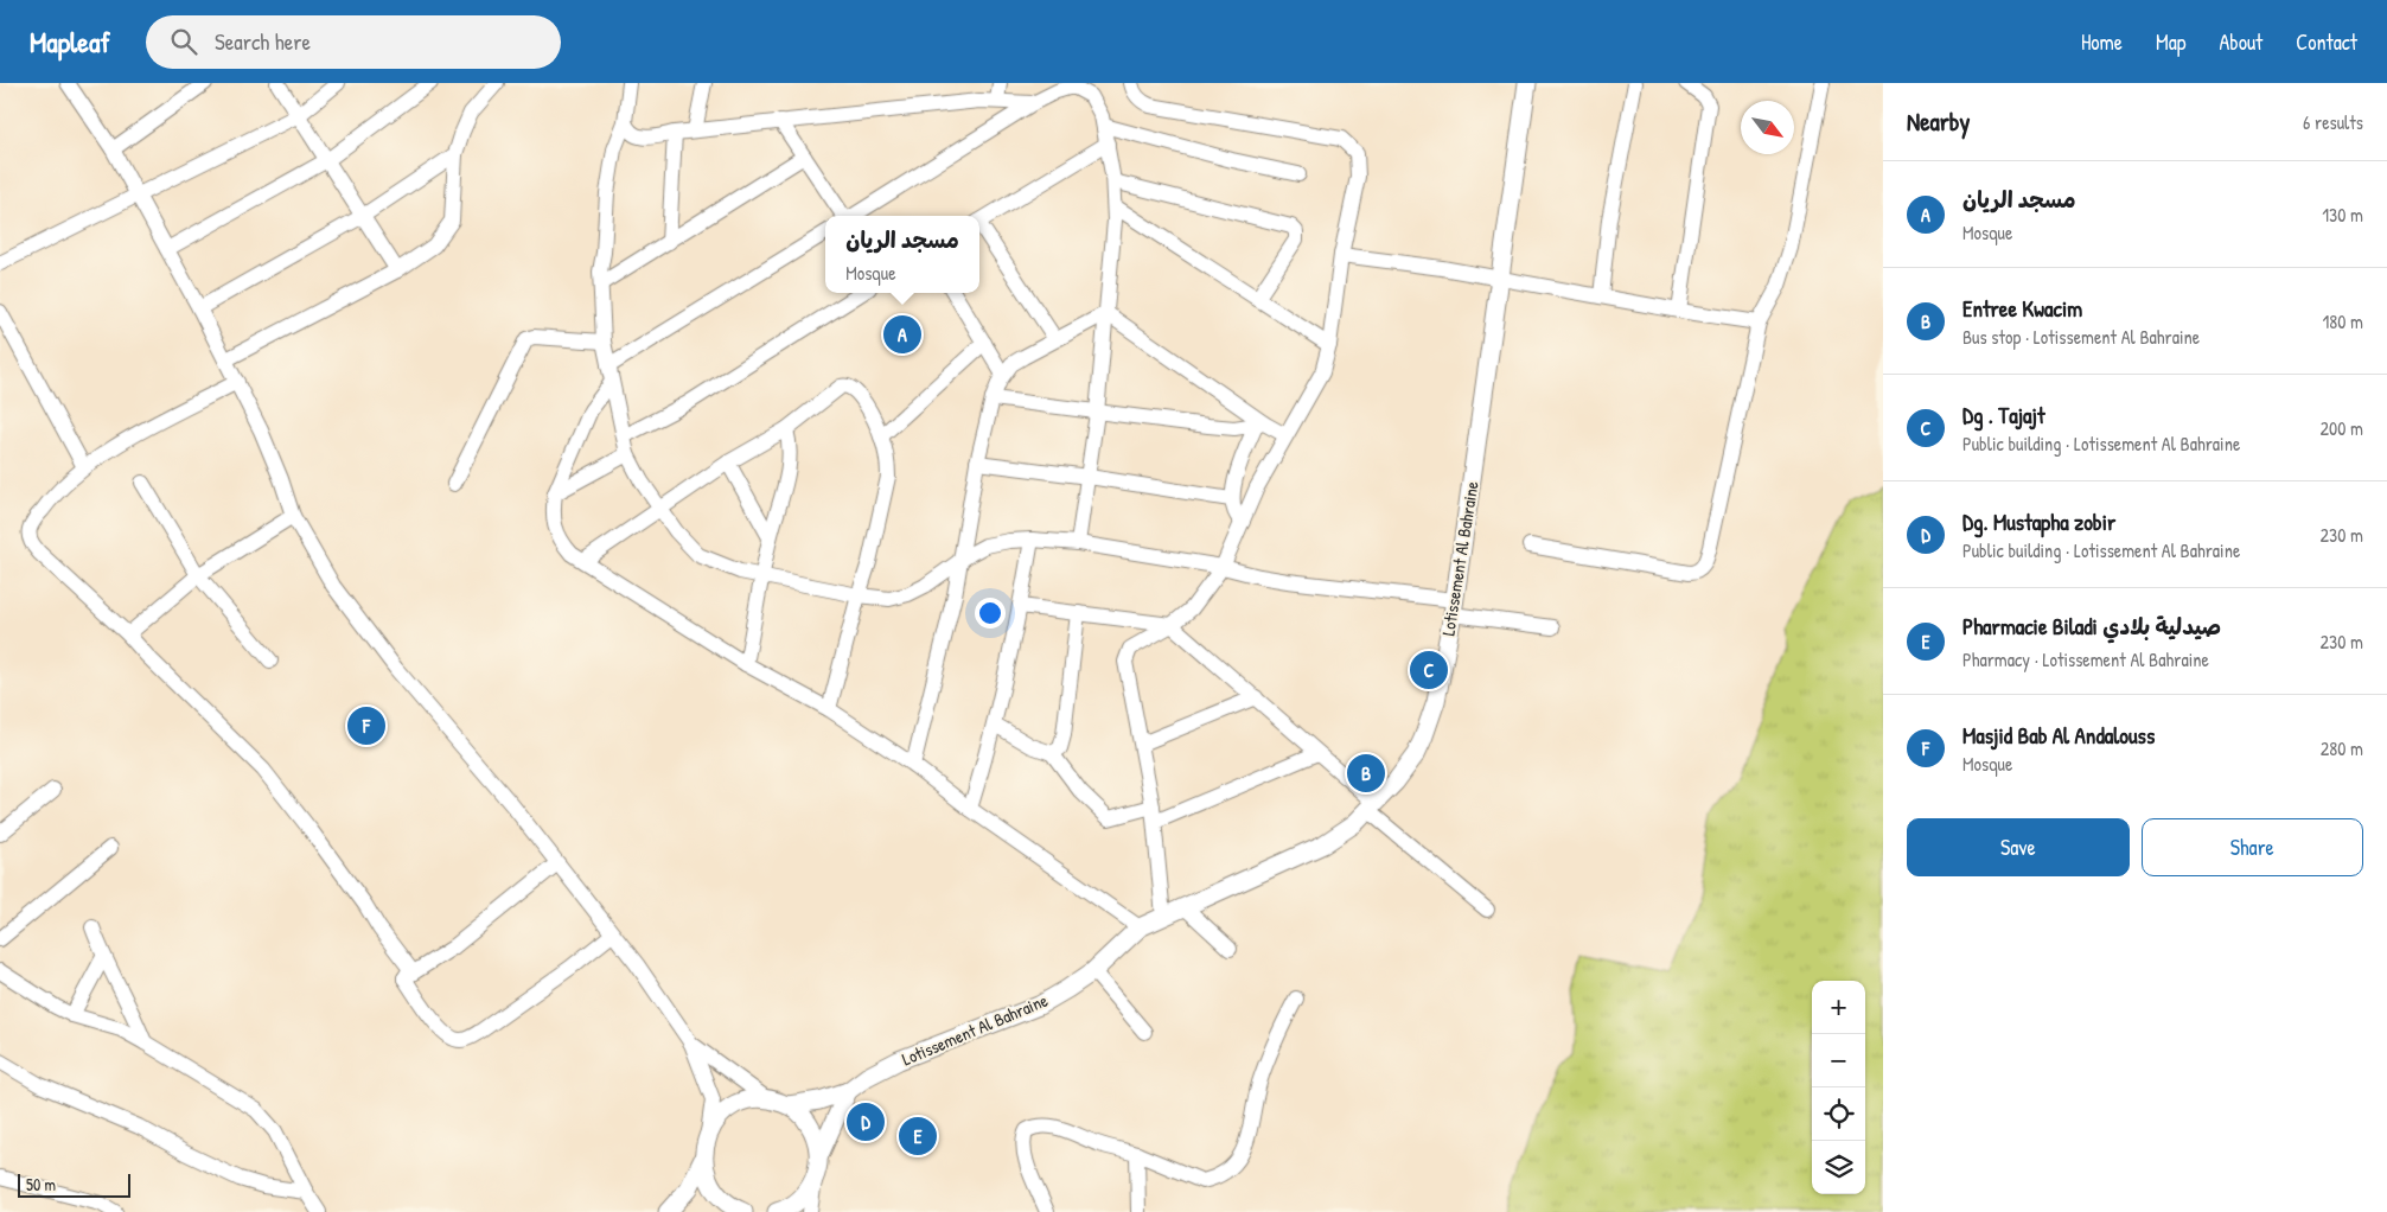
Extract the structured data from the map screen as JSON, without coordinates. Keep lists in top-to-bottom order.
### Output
{
  "streets": {
    "street": ["Lotissement Al Bahraine"]
  },
  "scale_bar": "50 m",
  "north": "bottom right",
  "page": {
    "header": "Mapleaf",
    "search": "Search here",
    "nav": [
      "Home",
      "Map",
      "About",
      "Contact"
    ],
    "heading": ["Nearby", "6 results"],
    "list": [
      {
        "mark": "A",
        "name": "مسجد الريان",
        "note": "Mosque",
        "value": "130 m"
      },
      {
        "mark": "B",
        "name": "Entree Kwacim",
        "note": "Bus stop · Lotissement Al Bahraine",
        "value": "180 m"
      },
      {
        "mark": "C",
        "name": "Dg . Tajajt",
        "note": "Public building · Lotissement Al Bahraine",
        "value": "200 m"
      },
      {
        "mark": "D",
        "name": "Dg. Mustapha zobir",
        "note": "Public building · Lotissement Al Bahraine",
        "value": "230 m"
      },
      {
        "mark": "E",
        "name": "Pharmacie Biladi صيدلية بلادي",
        "note": "Pharmacy · Lotissement Al Bahraine",
        "value": "230 m"
      },
      {
        "mark": "F",
        "name": "Masjid Bab Al Andalouss",
        "note": "Mosque",
        "value": "280 m"
      }
    ],
    "popup": ["مسجد الريان", "Mosque"],
    "pins": [
      "A",
      "C",
      "F",
      "B",
      "D",
      "E"
    ],
    "buttons": ["Save", "Share"],
    "map_buttons": ["+", "−"],
    "scale": "50 m"
  }
}
